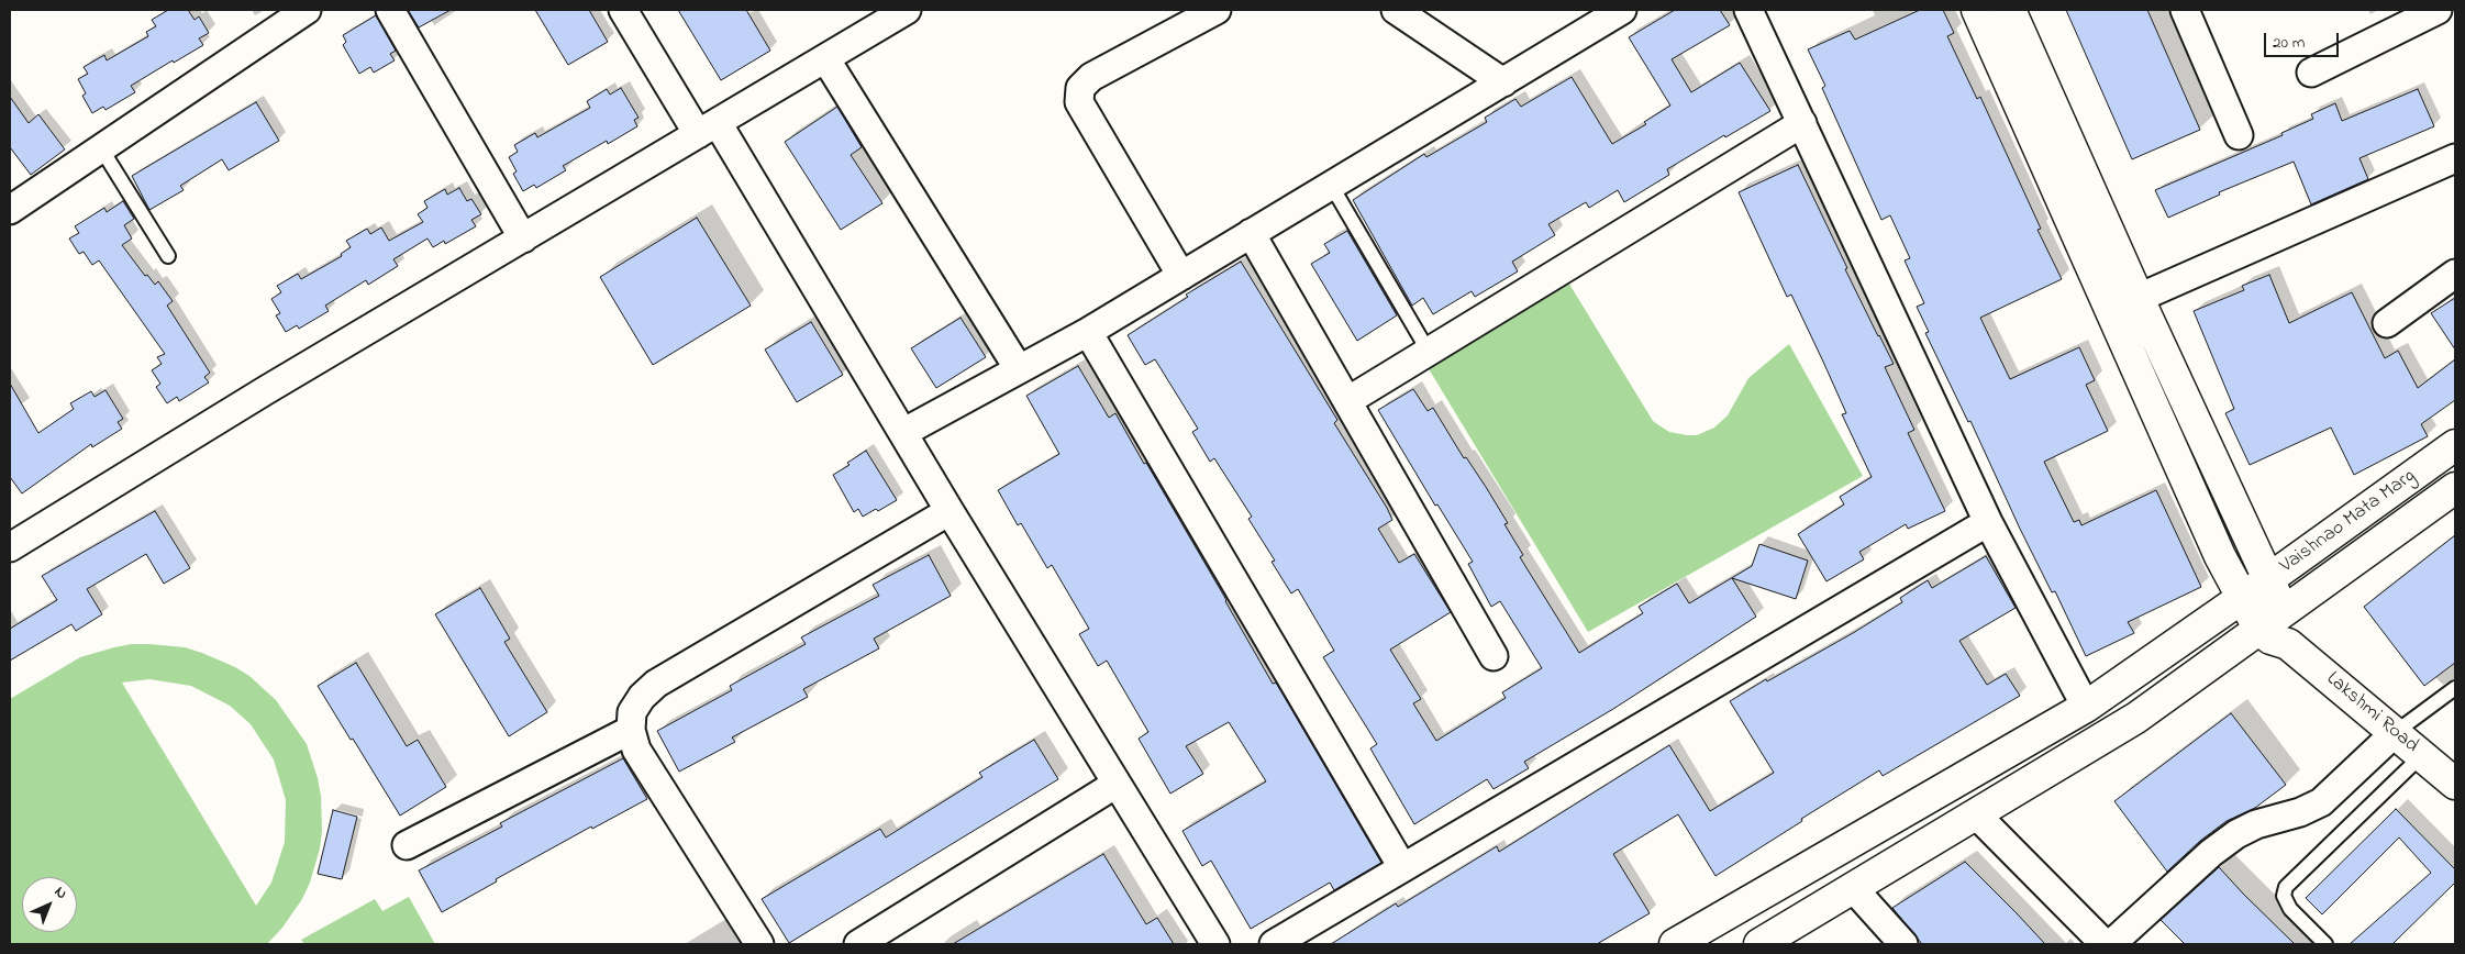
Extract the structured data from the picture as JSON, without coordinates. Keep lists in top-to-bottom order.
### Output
{
  "streets": {
    "main road": ["Vaishnao Mata Marg", "Lakshmi Road"]
  },
  "crossings": [
    ["Vaishnao Mata Marg", "Lakshmi Road"]
  ],
  "scale_bar": "20 m",
  "north": "top right"
}
